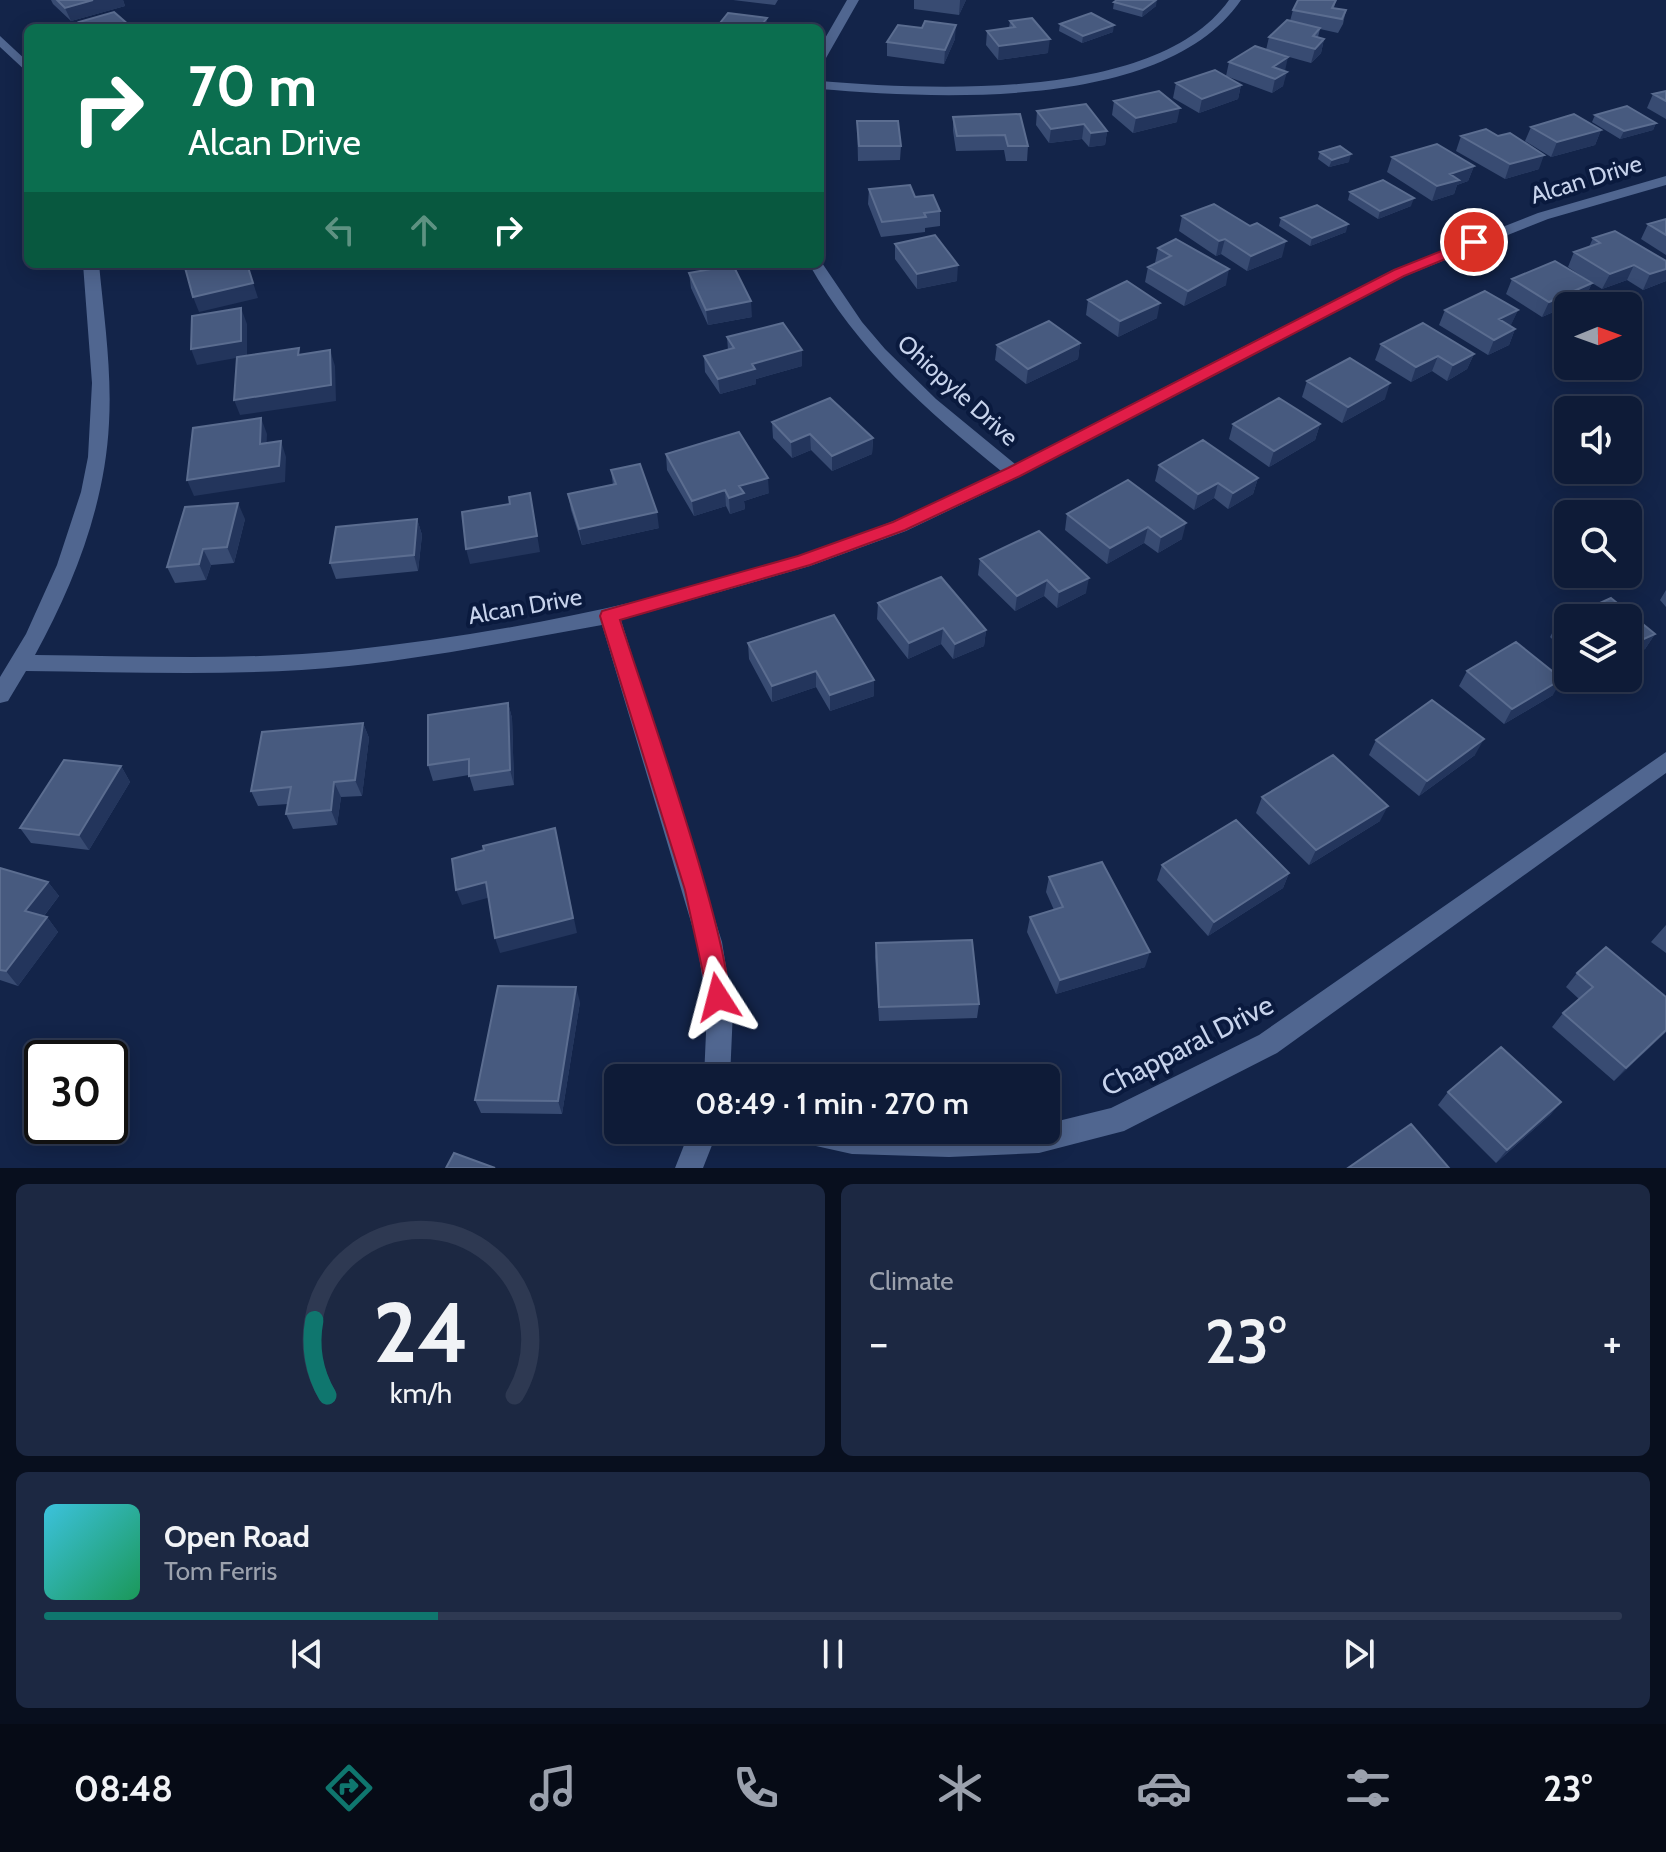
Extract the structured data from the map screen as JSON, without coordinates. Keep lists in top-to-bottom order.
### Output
{
  "streets": {
    "street": ["Alcan Drive", "Ohiopyle Drive", "Chapparal Drive"]
  },
  "crossings": [
    ["Alcan Drive", "Ohiopyle Drive"]
  ],
  "north": "right",
  "page": {
    "turn": ["70 m", "Alcan Drive"],
    "limit": "30",
    "trip": "08:49 · 1 min · 270 m",
    "tile": "Climate",
    "heat": ["−", "23°", "+"],
    "song": ["Open Road", "Tom Ferris"],
    "tabs": ["08:48", "23°"],
    "gauge": ["24", "km/h"]
  }
}
